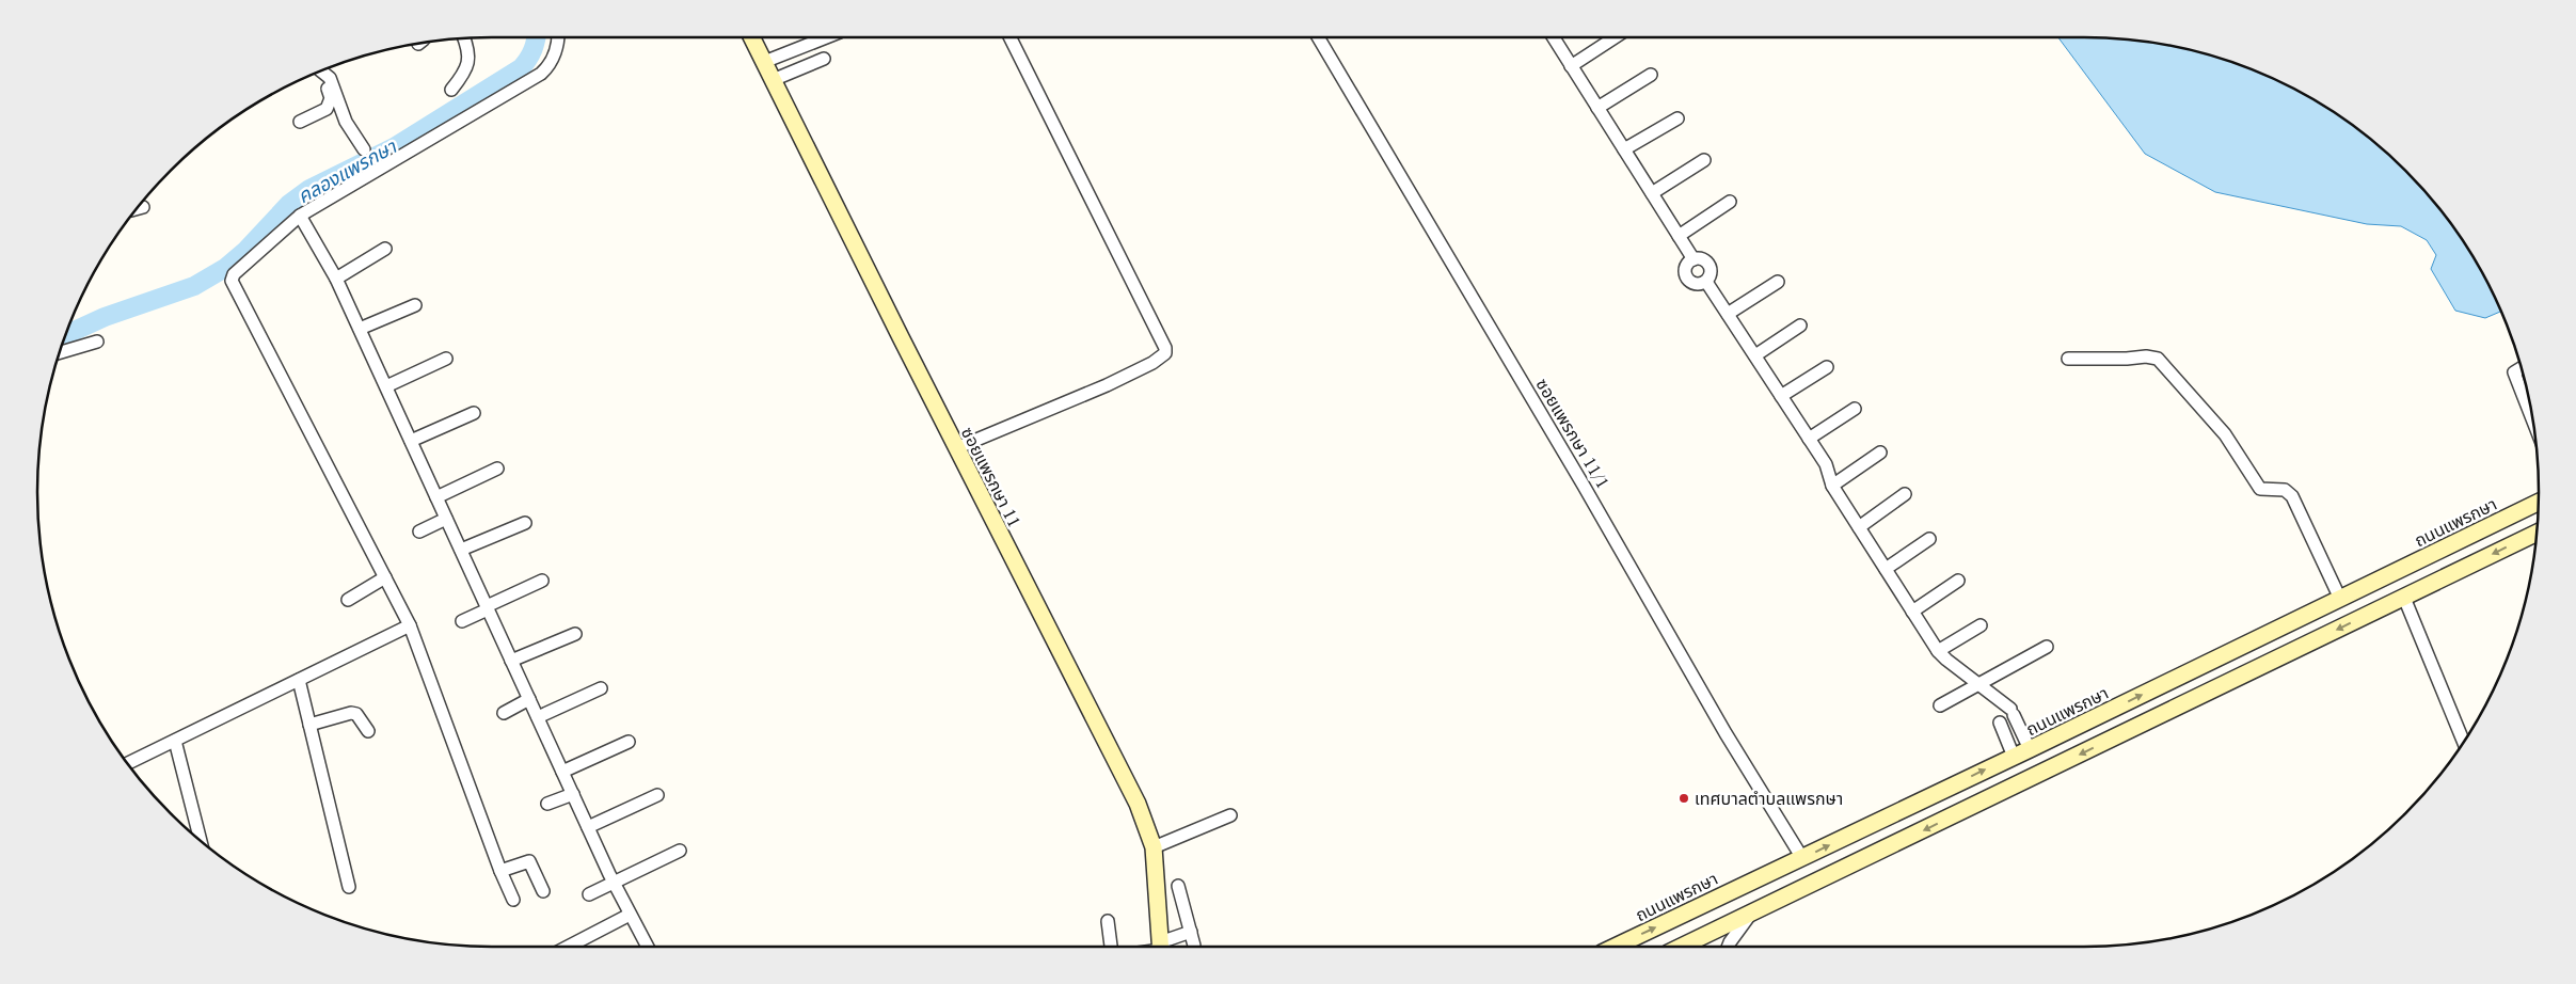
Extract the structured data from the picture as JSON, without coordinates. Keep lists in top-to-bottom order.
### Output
{
  "streets": {
    "main road": ["ซอยแพรกษา 11", "ถนนแพรกษา"],
    "street": ["ซอยแพรกษา 11/1"]
  },
  "crossings": [
    ["ซอยแพรกษา 11/1", "ถนนแพรกษา"]
  ],
  "water": ["คลองแพรกษา"],
  "places": ["เทศบาลตำบลแพรกษา"]
}
